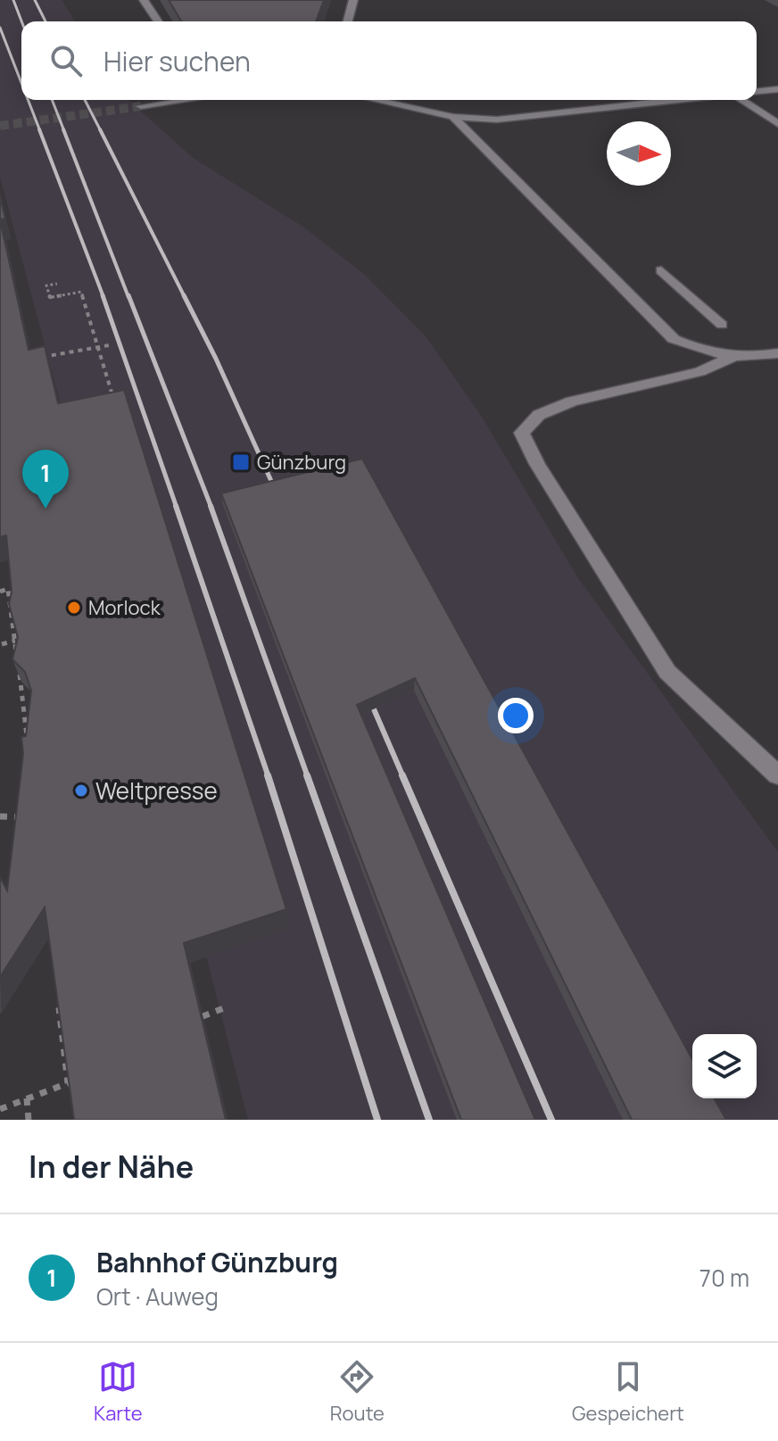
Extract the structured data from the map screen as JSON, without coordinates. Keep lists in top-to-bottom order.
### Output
{
  "places": {
    "transit": ["Günzburg"],
    "other": ["Morlock", "Weltpresse"]
  },
  "north": "right",
  "page": {
    "search": "Hier suchen",
    "pins": "1",
    "heading": "In der Nähe",
    "list": [
      {
        "mark": "1",
        "name": "Bahnhof Günzburg",
        "note": "Ort · Auweg",
        "value": "70 m"
      }
    ],
    "nav": ["Karte", "Route", "Gespeichert"]
  }
}
